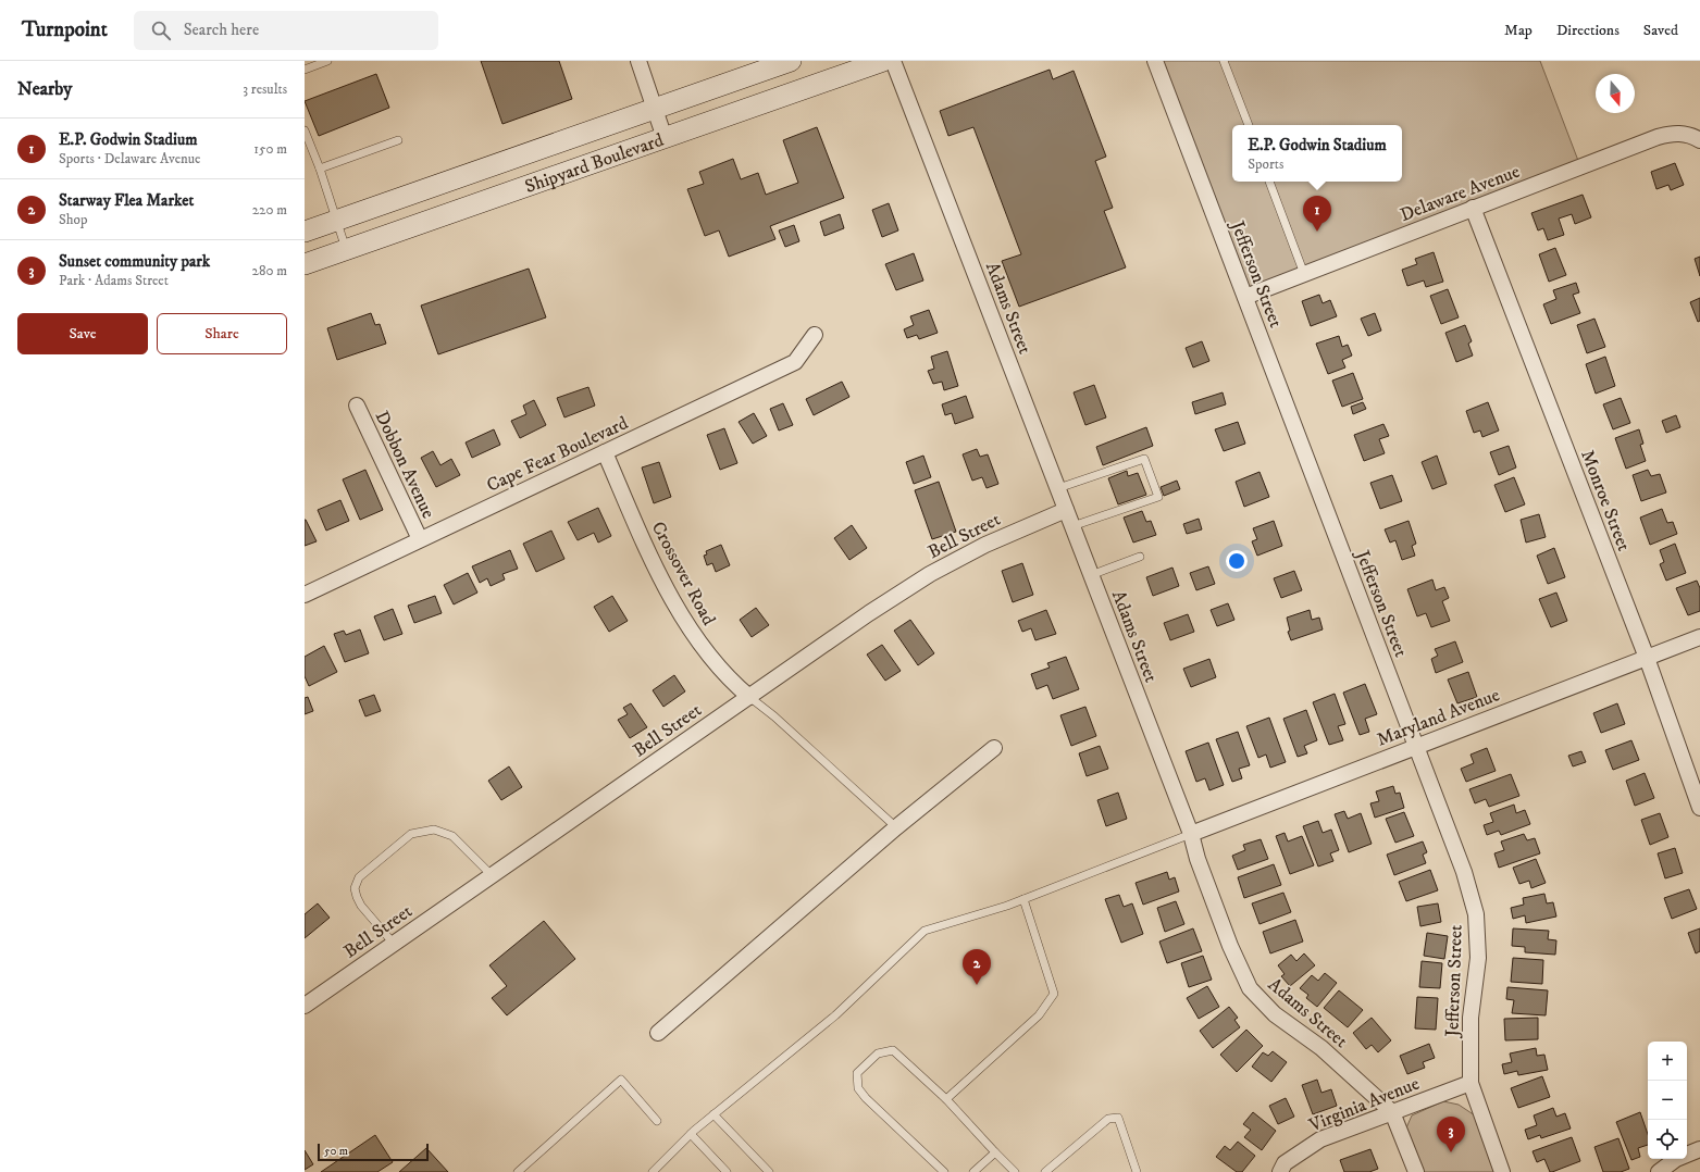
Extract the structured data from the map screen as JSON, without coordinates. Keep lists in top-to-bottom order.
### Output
{
  "streets": {
    "main road": ["Shipyard Boulevard"],
    "street": [
      "Delaware Avenue",
      "Jefferson Street",
      "Adams Street",
      "Cape Fear Boulevard",
      "Dobbon Avenue",
      "Monroe Street",
      "Bell Street",
      "Crossover Road",
      "Maryland Avenue",
      "Virginia Avenue"
    ]
  },
  "crossings": [
    ["Delaware Avenue", "Jefferson Street"],
    ["Delaware Avenue", "Monroe Street"],
    ["Jefferson Street", "Maryland Avenue"],
    ["Jefferson Street", "Virginia Avenue"],
    ["Adams Street", "Bell Street"],
    ["Adams Street", "Maryland Avenue"],
    ["Adams Street", "Virginia Avenue"],
    ["Cape Fear Boulevard", "Dobbon Avenue"],
    ["Cape Fear Boulevard", "Crossover Road"],
    ["Monroe Street", "Maryland Avenue"],
    ["Bell Street", "Crossover Road"]
  ],
  "scale_bar": "50 m",
  "north": "bottom",
  "page": {
    "header": "Turnpoint",
    "search": "Search here",
    "nav": ["Map", "Directions", "Saved"],
    "heading": ["Nearby", "3 results"],
    "list": [
      {
        "mark": "1",
        "name": "E.P. Godwin Stadium",
        "note": "Sports · Delaware Avenue",
        "value": "150 m"
      },
      {
        "mark": "2",
        "name": "Starway Flea Market",
        "note": "Shop",
        "value": "220 m"
      },
      {
        "mark": "3",
        "name": "Sunset community park",
        "note": "Park · Adams Street",
        "value": "280 m"
      }
    ],
    "popup": ["E.P. Godwin Stadium", "Sports"],
    "pins": ["1", "2", "3"],
    "buttons": ["Save", "Share"],
    "map_buttons": ["+", "−"],
    "scale": "50 m"
  }
}
